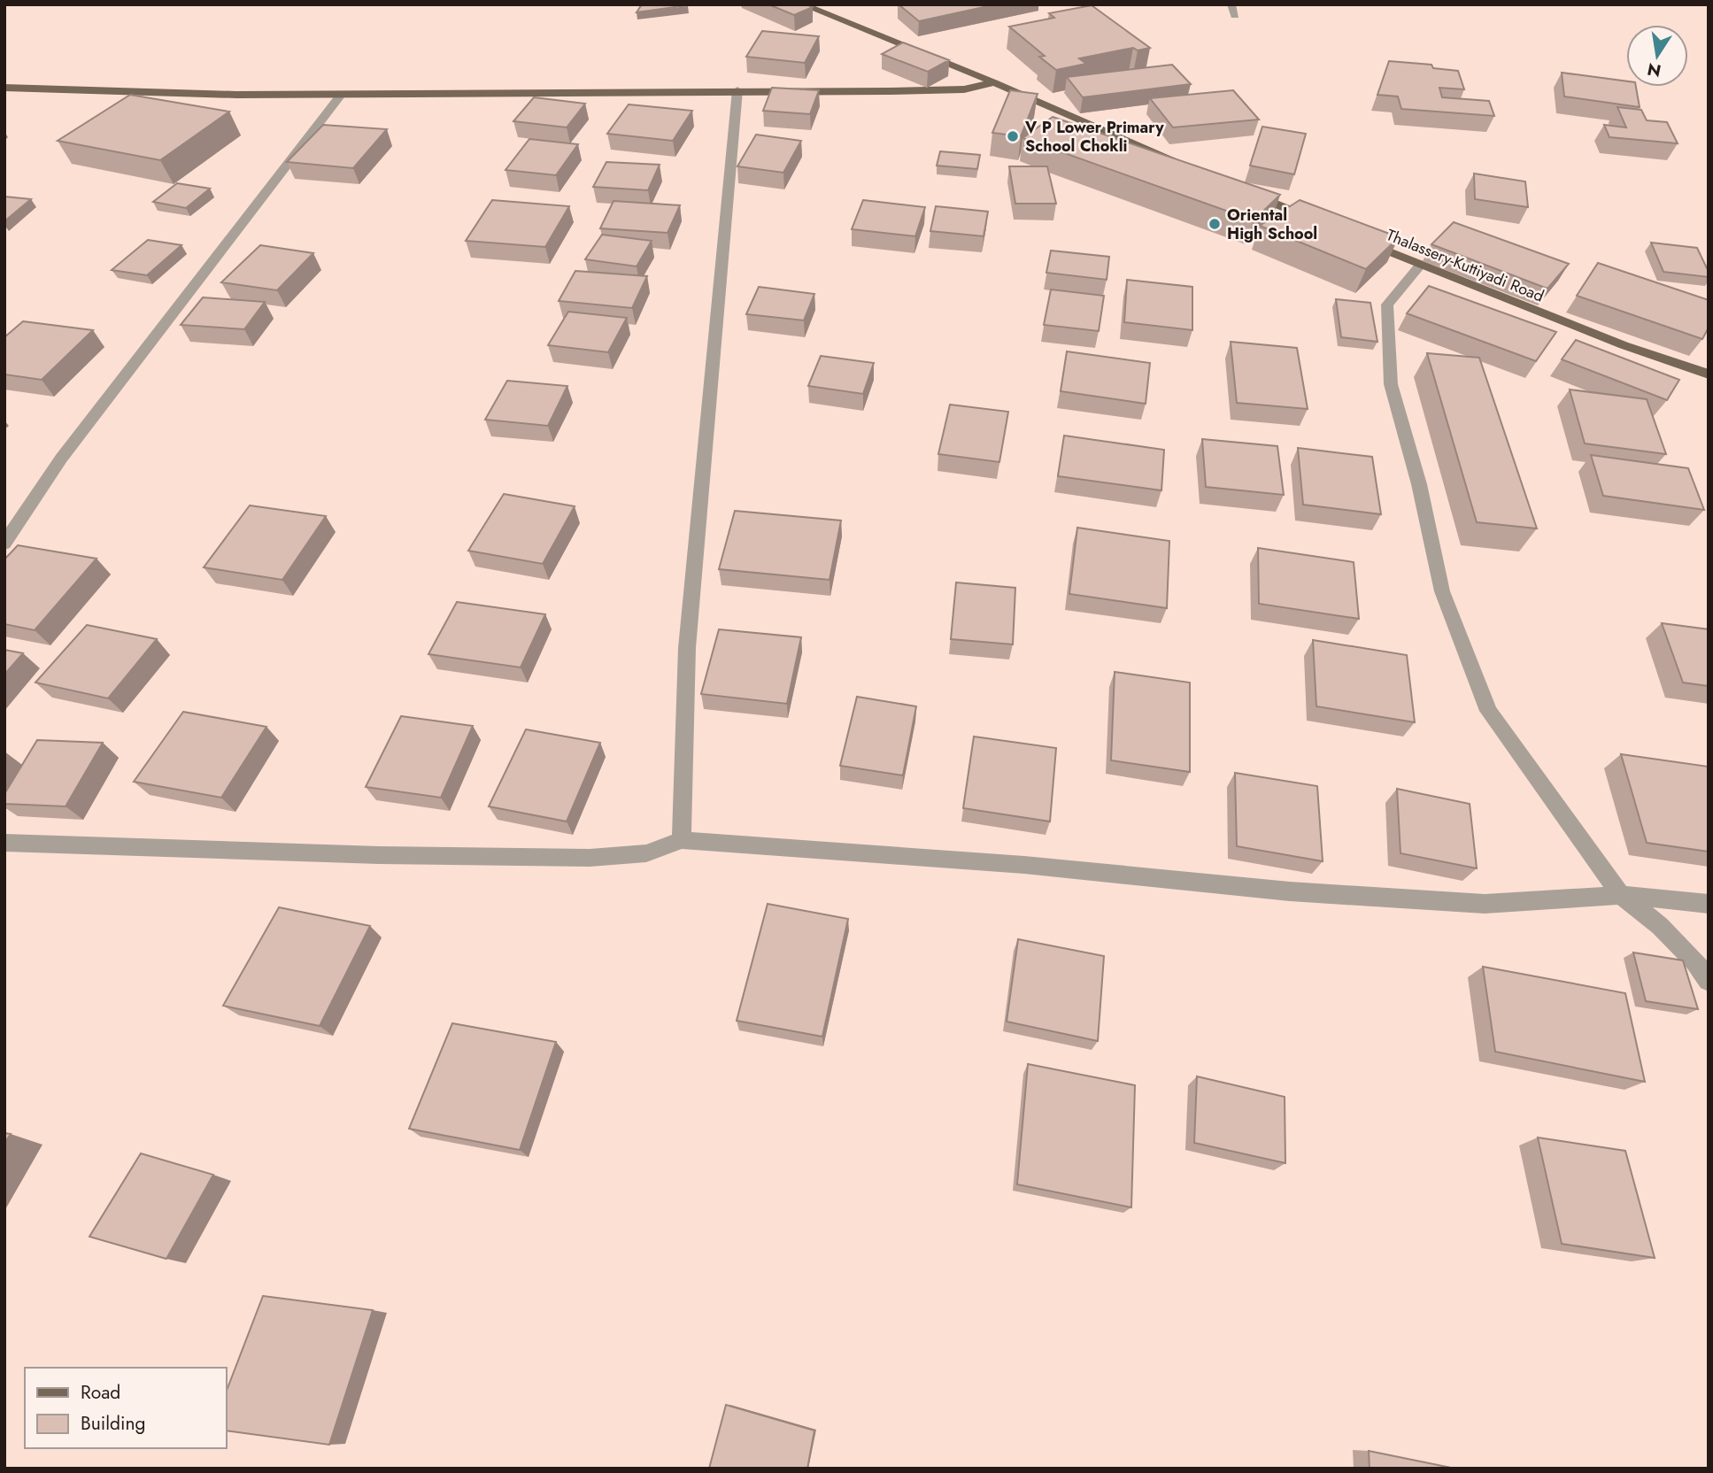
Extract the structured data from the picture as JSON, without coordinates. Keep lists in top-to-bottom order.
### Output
{
  "streets": {
    "main road": ["Thalassery-Kuttiyadi Road"]
  },
  "places": ["V P Lower Primary School Chokli", "Oriental High School"],
  "legend": ["Road", "Building"],
  "north": "bottom"
}
